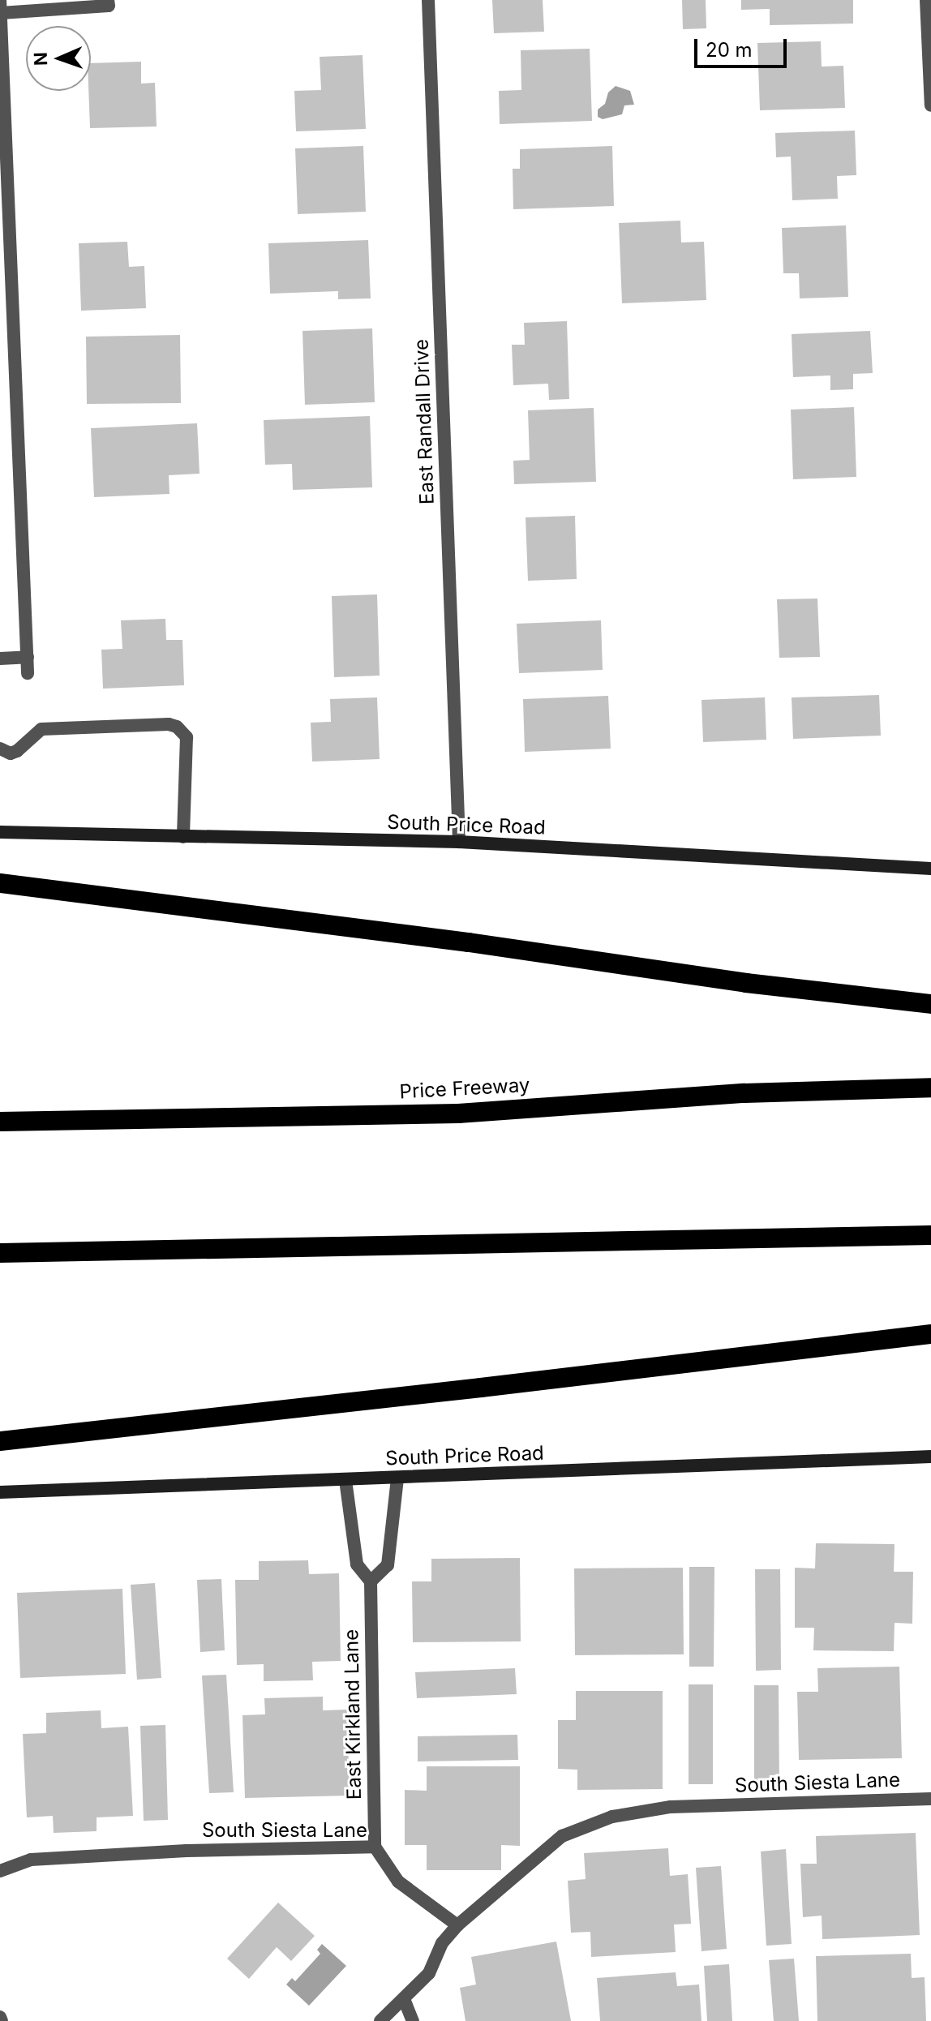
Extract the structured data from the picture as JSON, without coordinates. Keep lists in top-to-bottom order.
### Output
{
  "streets": {
    "highway": ["Price Freeway"],
    "main road": ["South Price Road"],
    "street": ["East Randall Drive", "East Kirkland Lane", "South Siesta Lane"]
  },
  "crossings": [
    ["East Randall Drive", "South Price Road"],
    ["South Price Road", "East Kirkland Lane"],
    ["East Kirkland Lane", "South Siesta Lane"]
  ],
  "scale_bar": "20 m",
  "north": "left"
}
